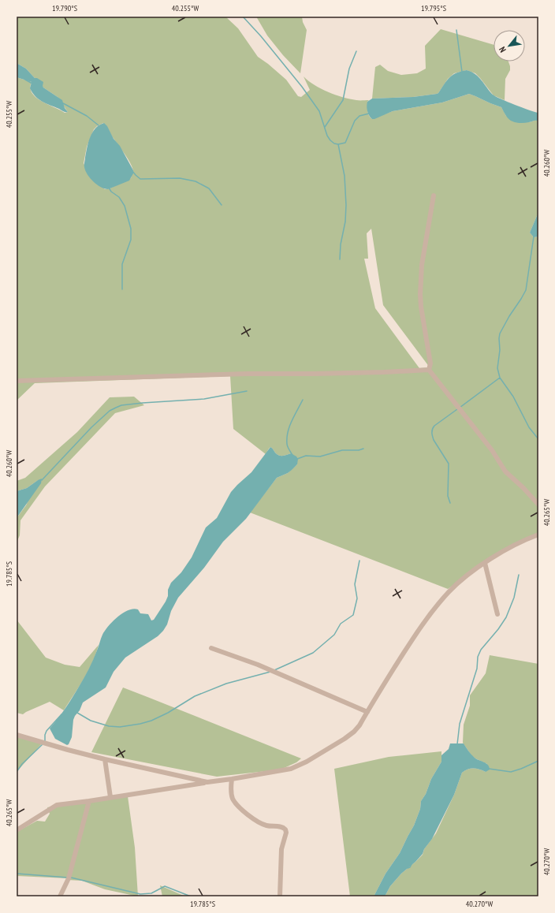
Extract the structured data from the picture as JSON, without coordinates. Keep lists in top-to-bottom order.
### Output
{
  "north": "bottom left",
  "coordinates": [
    "19.790°S",
    "40.255°W",
    "19.795°S",
    "40.260°W",
    "40.265°W",
    "19.785°S",
    "40.270°W"
  ]
}
